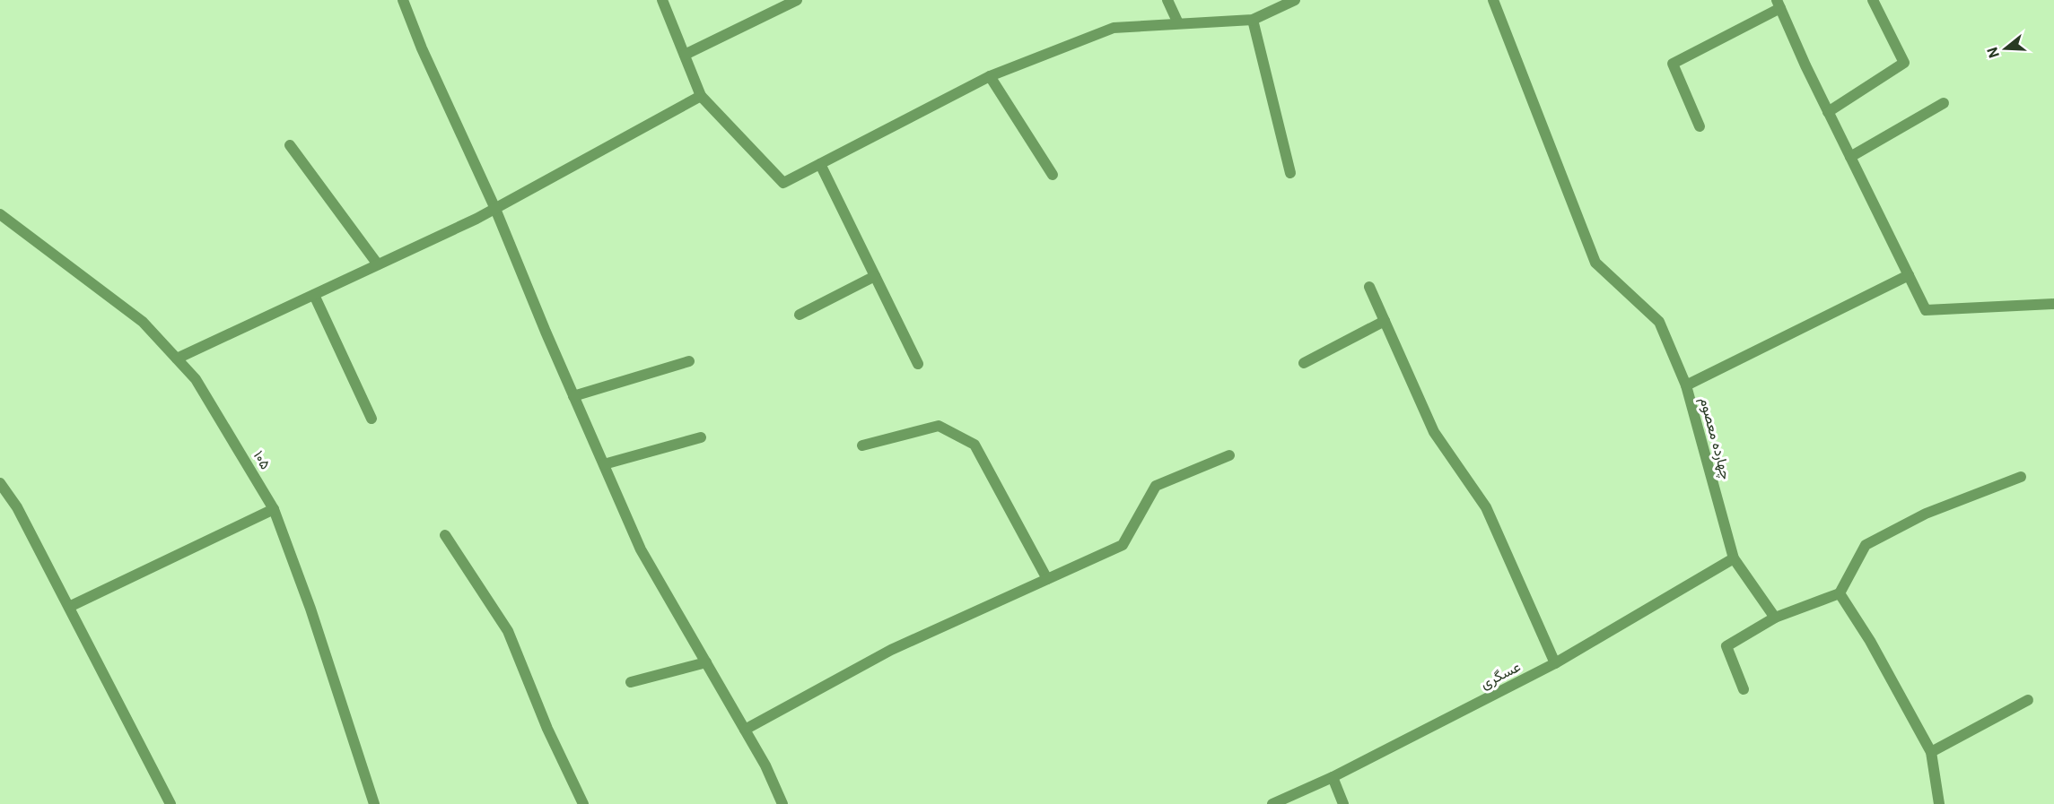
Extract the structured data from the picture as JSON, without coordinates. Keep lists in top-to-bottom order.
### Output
{
  "streets": {
    "street": ["چهارده معصوم", "۱۰۵", "عسگری"]
  },
  "crossings": [
    ["چهارده معصوم", "عسگری"]
  ],
  "north": "left"
}
